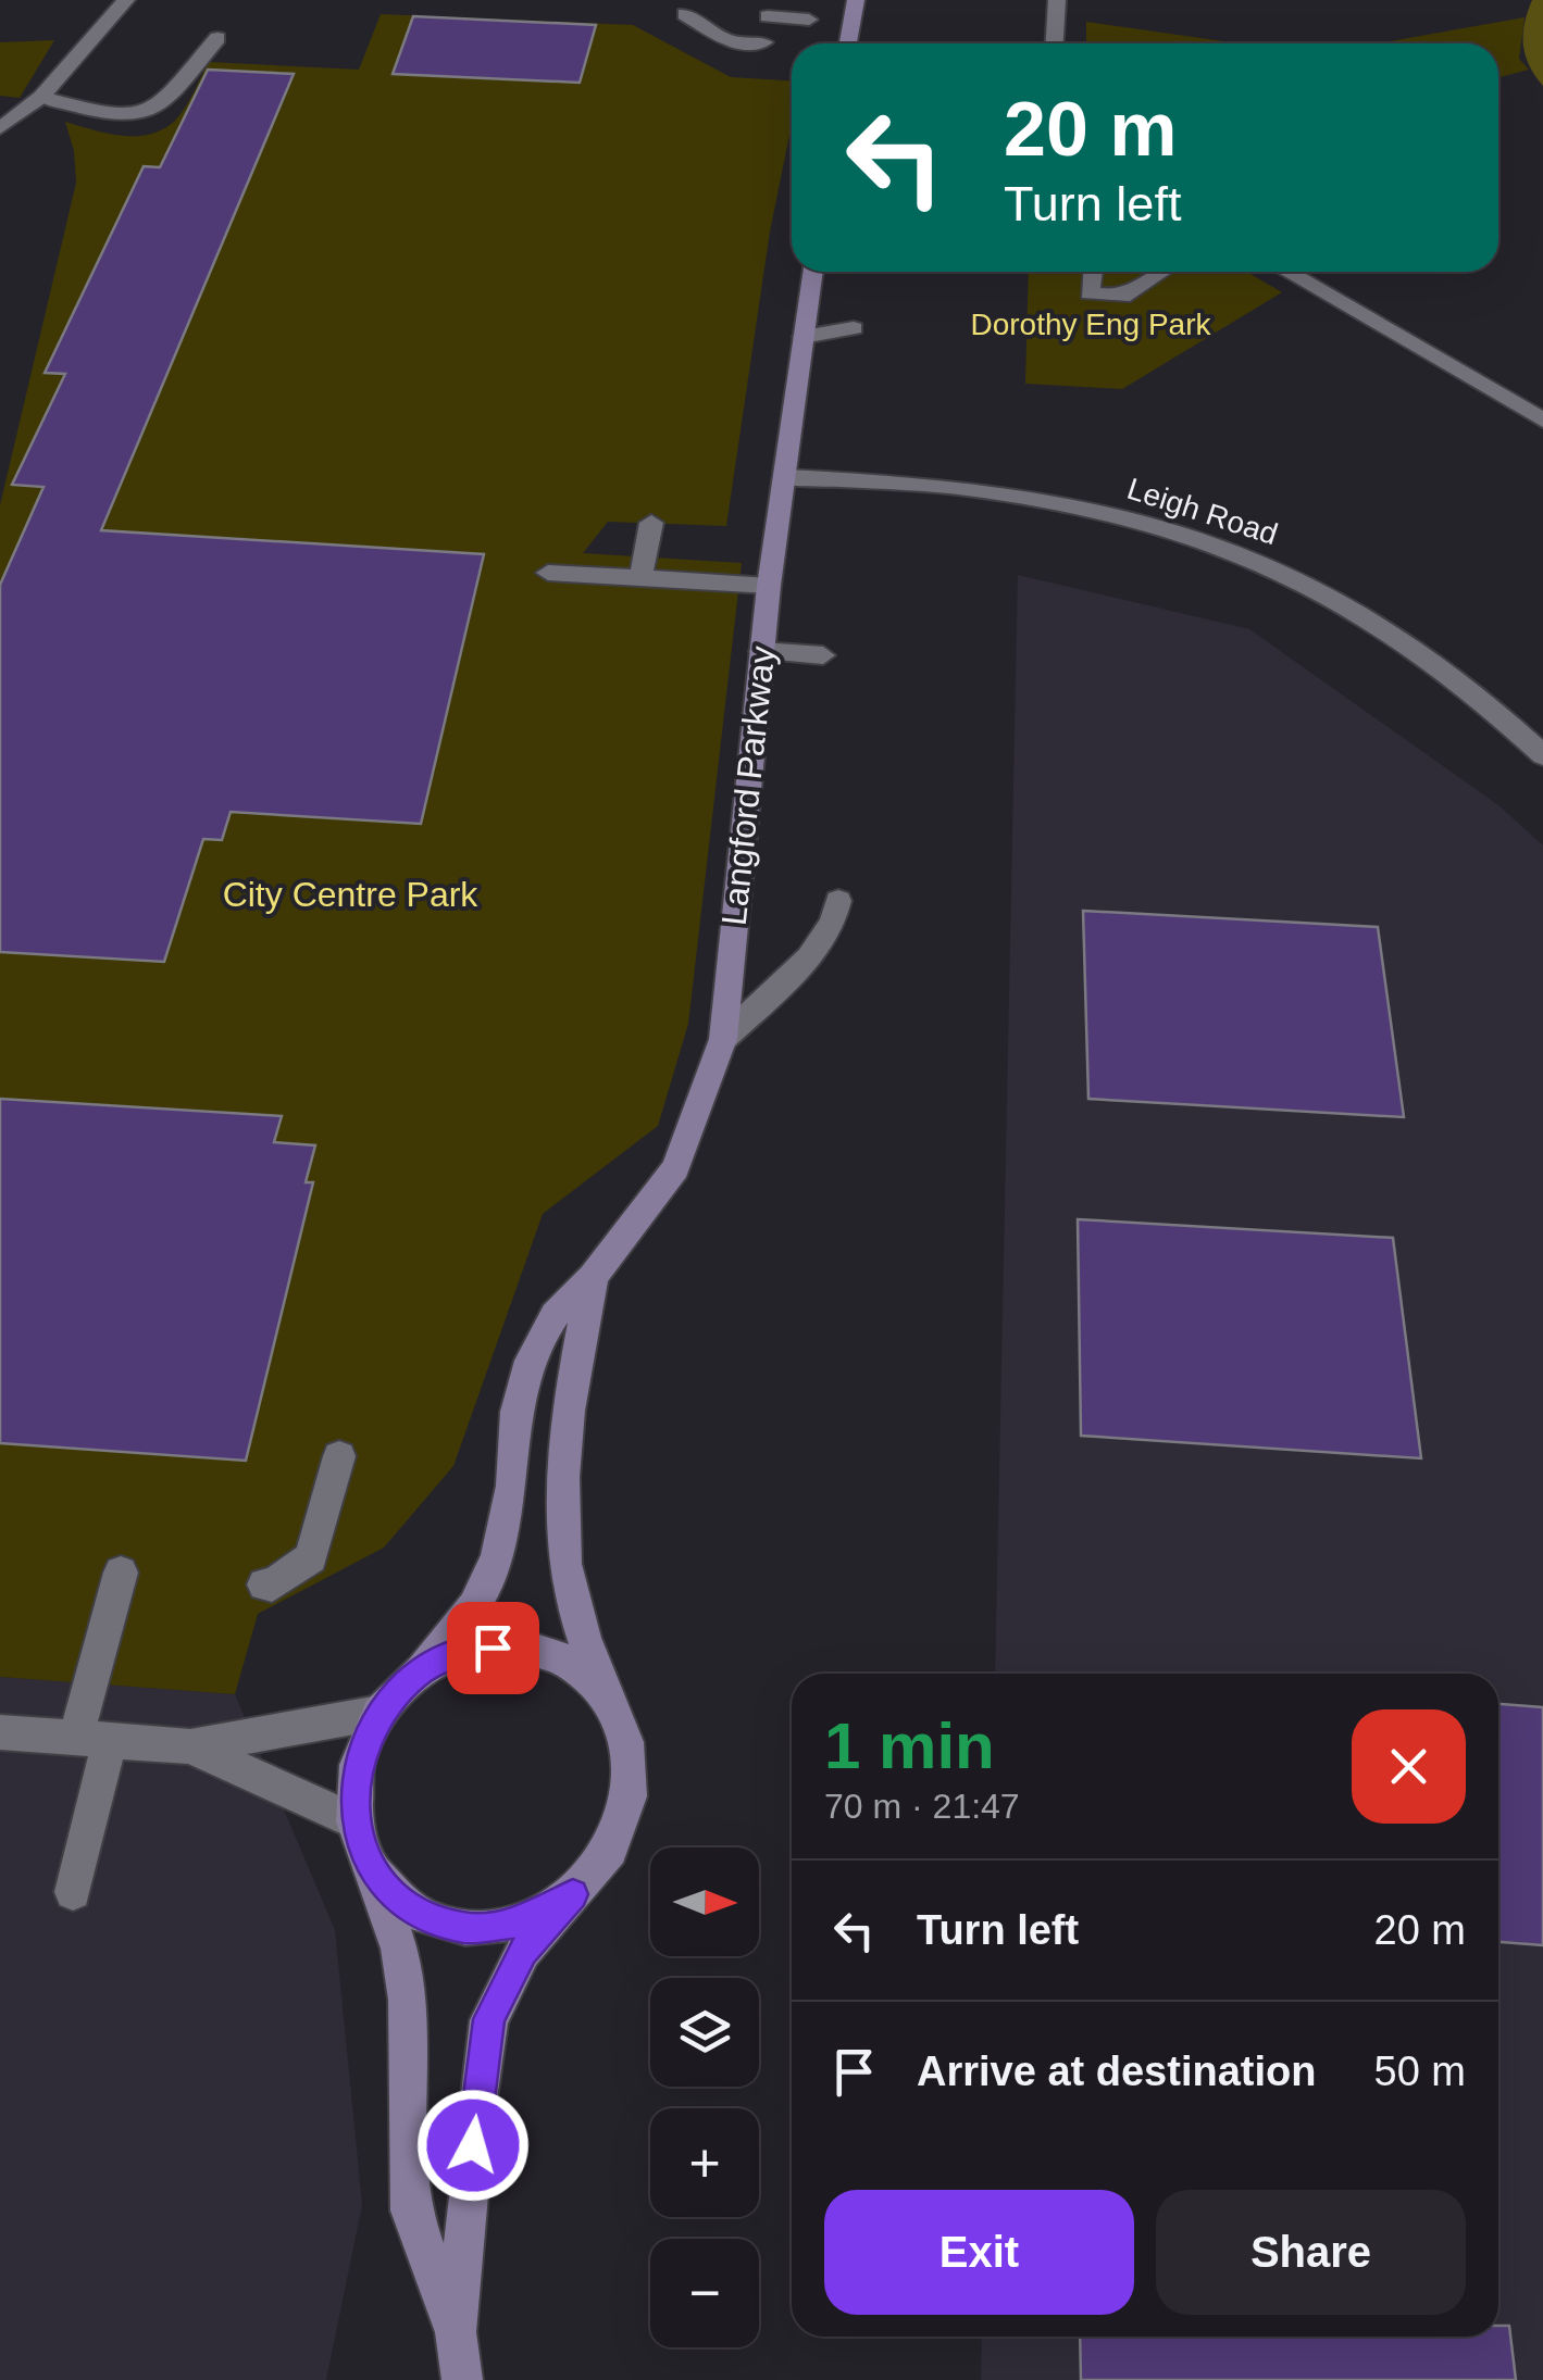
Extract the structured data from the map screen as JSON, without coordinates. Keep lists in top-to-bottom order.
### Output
{
  "streets": {
    "main road": ["Langford Parkway"],
    "street": ["Leigh Road"]
  },
  "crossings": [
    ["Leigh Road", "Langford Parkway"]
  ],
  "parks": ["Dorothy Eng Park", "City Centre Park"],
  "north": "right",
  "page": {
    "turn": ["20 m", "Turn left"],
    "heading": ["1 min", "70 m · 21:47"],
    "map_buttons": ["+", "−"],
    "list": [
      {
        "name": "Turn left",
        "value": "20 m"
      },
      {
        "name": "Arrive at destination",
        "value": "50 m"
      }
    ],
    "buttons": ["Exit", "Share"]
  }
}
